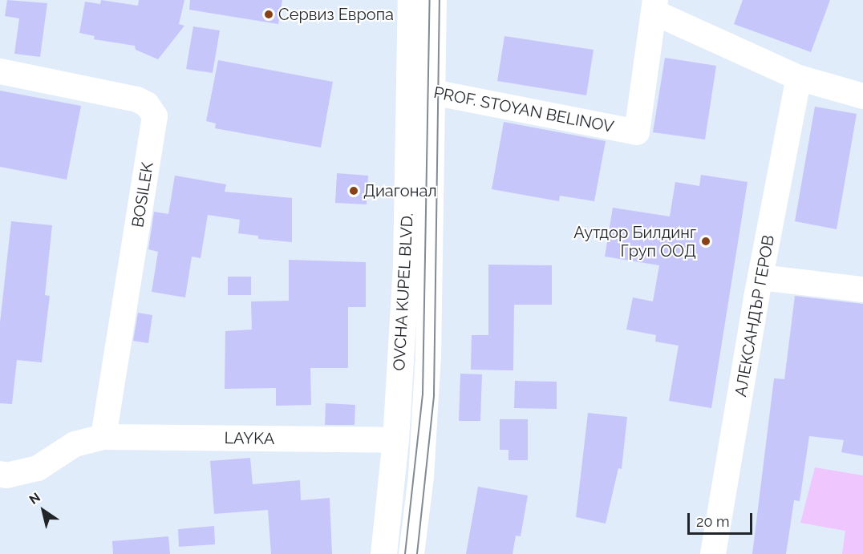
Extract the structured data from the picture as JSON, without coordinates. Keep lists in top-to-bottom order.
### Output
{
  "streets": {
    "main road": ["OVCHA KUPEL BLVD."],
    "street": [
      "PROF. STOYAN BELINOV",
      "BOSILEK",
      "АЛЕКСАНДЪР ГЕРОВ",
      "LAYKA"
    ]
  },
  "crossings": [
    ["PROF. STOYAN BELINOV", "OVCHA KUPEL BLVD."],
    ["BOSILEK", "LAYKA"],
    ["OVCHA KUPEL BLVD.", "LAYKA"]
  ],
  "places": ["Сервиз Европа", "Диагонал", "Аутдор Билдинг Груп ООД"],
  "scale_bar": "20 m",
  "north": "top left"
}
